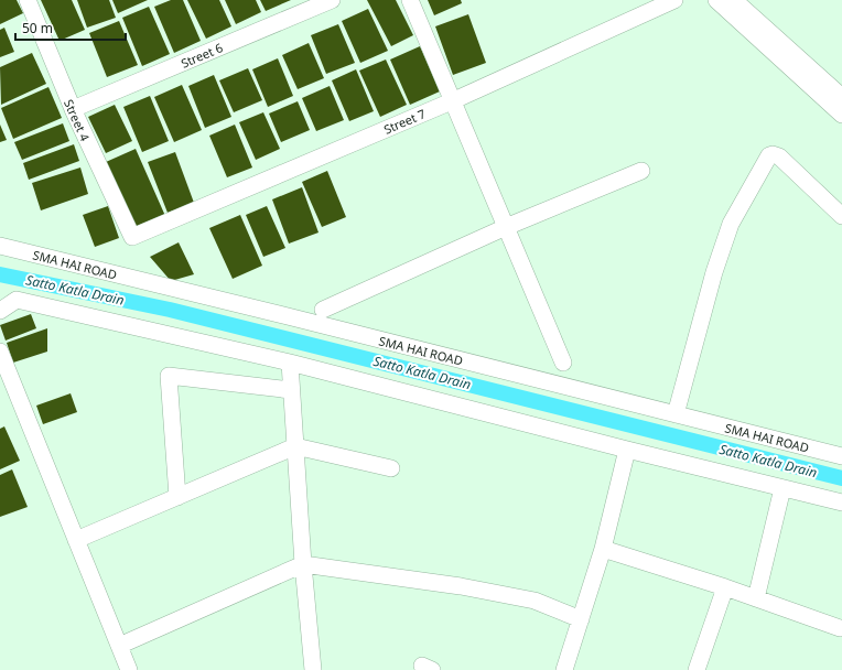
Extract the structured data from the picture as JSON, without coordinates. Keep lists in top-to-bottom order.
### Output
{
  "streets": {
    "street": [
      "Street 6",
      "Street 4",
      "Street 7",
      "SMA HAI ROAD"
    ]
  },
  "crossings": [
    ["Street 6", "Street 4"],
    ["Street 4", "Street 7"]
  ],
  "water": ["Satto Katla Drain"],
  "scale_bar": "50 m"
}
